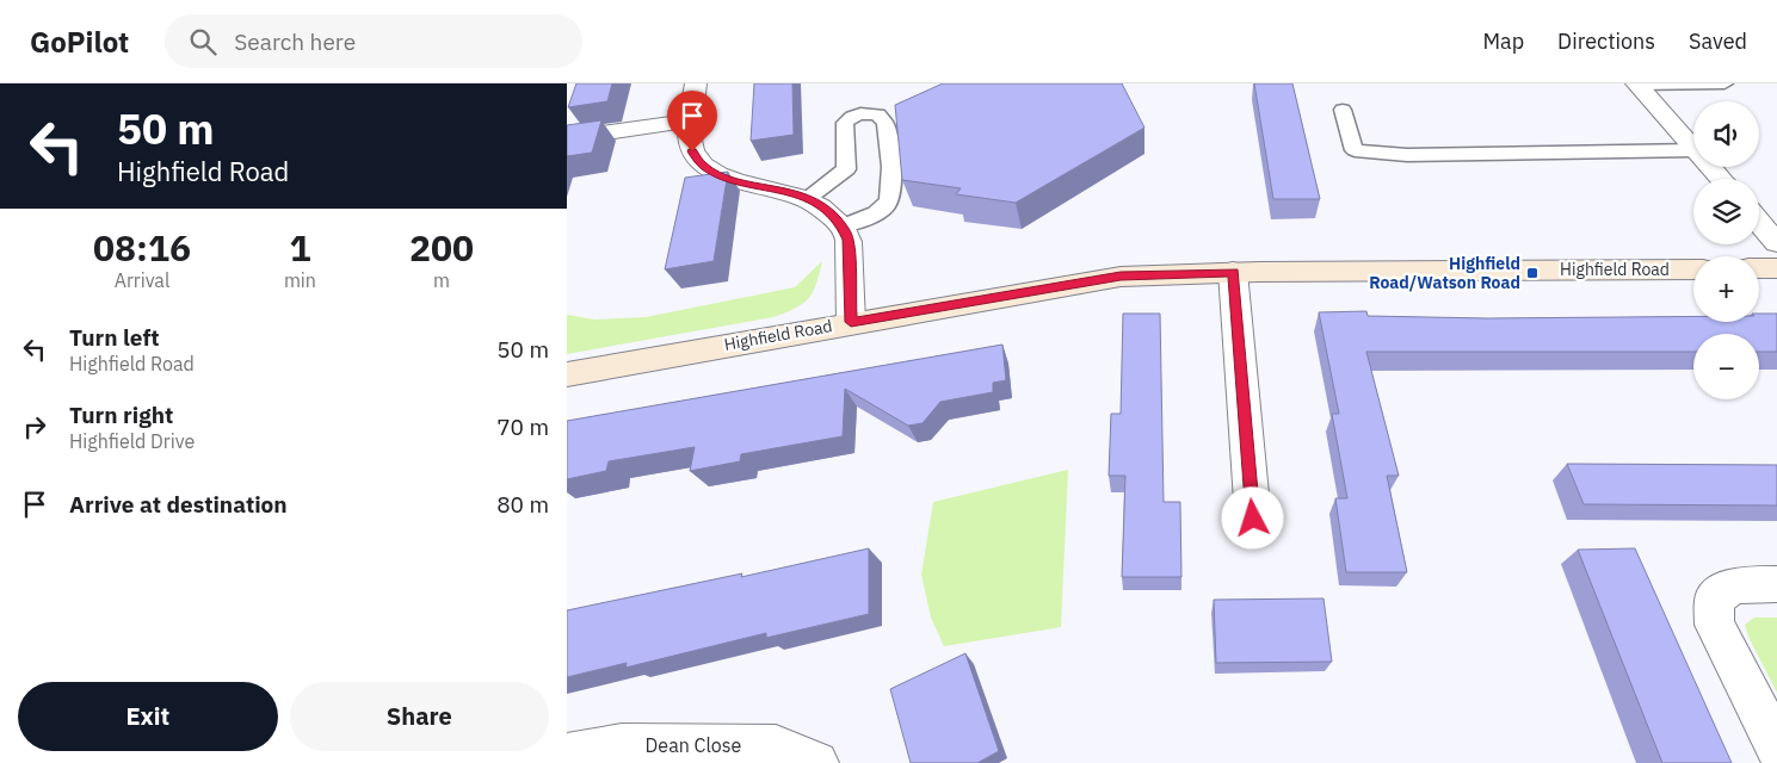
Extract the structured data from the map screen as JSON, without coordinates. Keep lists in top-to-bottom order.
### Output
{
  "streets": {
    "street": ["Highfield Road", "Dean Close"]
  },
  "places": {
    "transit": ["Highfield Road/Watson Road"]
  },
  "page": {
    "header": "GoPilot",
    "search": "Search here",
    "nav": ["Map", "Directions", "Saved"],
    "turn": ["50 m", "Highfield Road"],
    "map_buttons": ["+", "−"],
    "eta": [
      "08:16",
      "Arrival",
      "1",
      "min",
      "200",
      "m"
    ],
    "list": [
      {
        "name": "Turn left",
        "note": "Highfield Road",
        "value": "50 m"
      },
      {
        "name": "Turn right",
        "note": "Highfield Drive",
        "value": "70 m"
      },
      {
        "name": "Arrive at destination",
        "value": "80 m"
      }
    ],
    "buttons": ["Exit", "Share"]
  }
}
